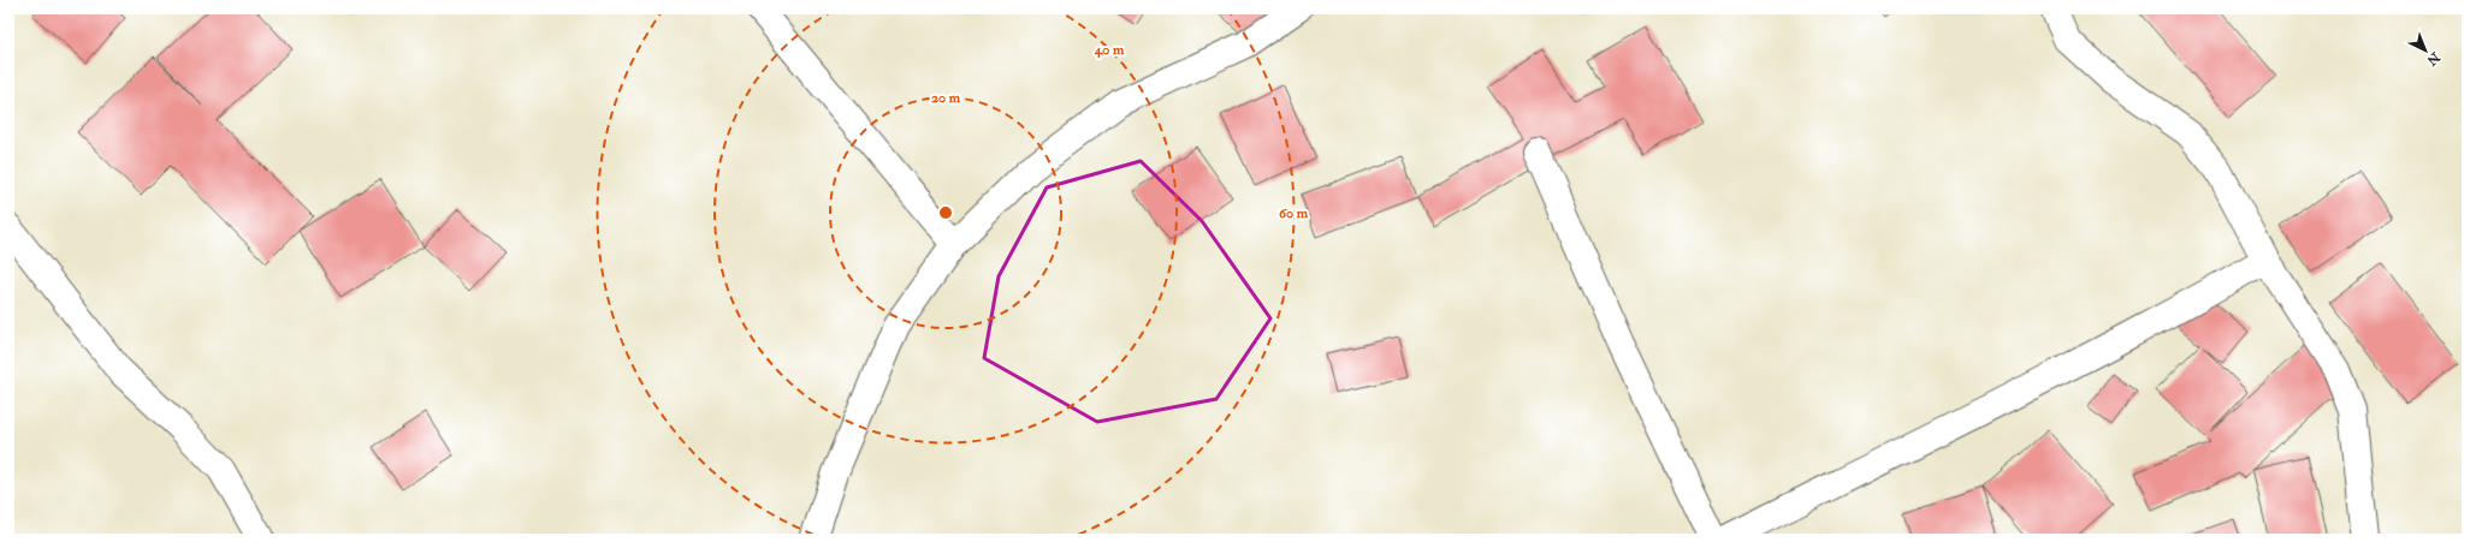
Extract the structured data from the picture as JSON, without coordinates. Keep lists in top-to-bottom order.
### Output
{
  "north": "bottom right",
  "rings": ["40 m", "20 m", "60 m"]
}
